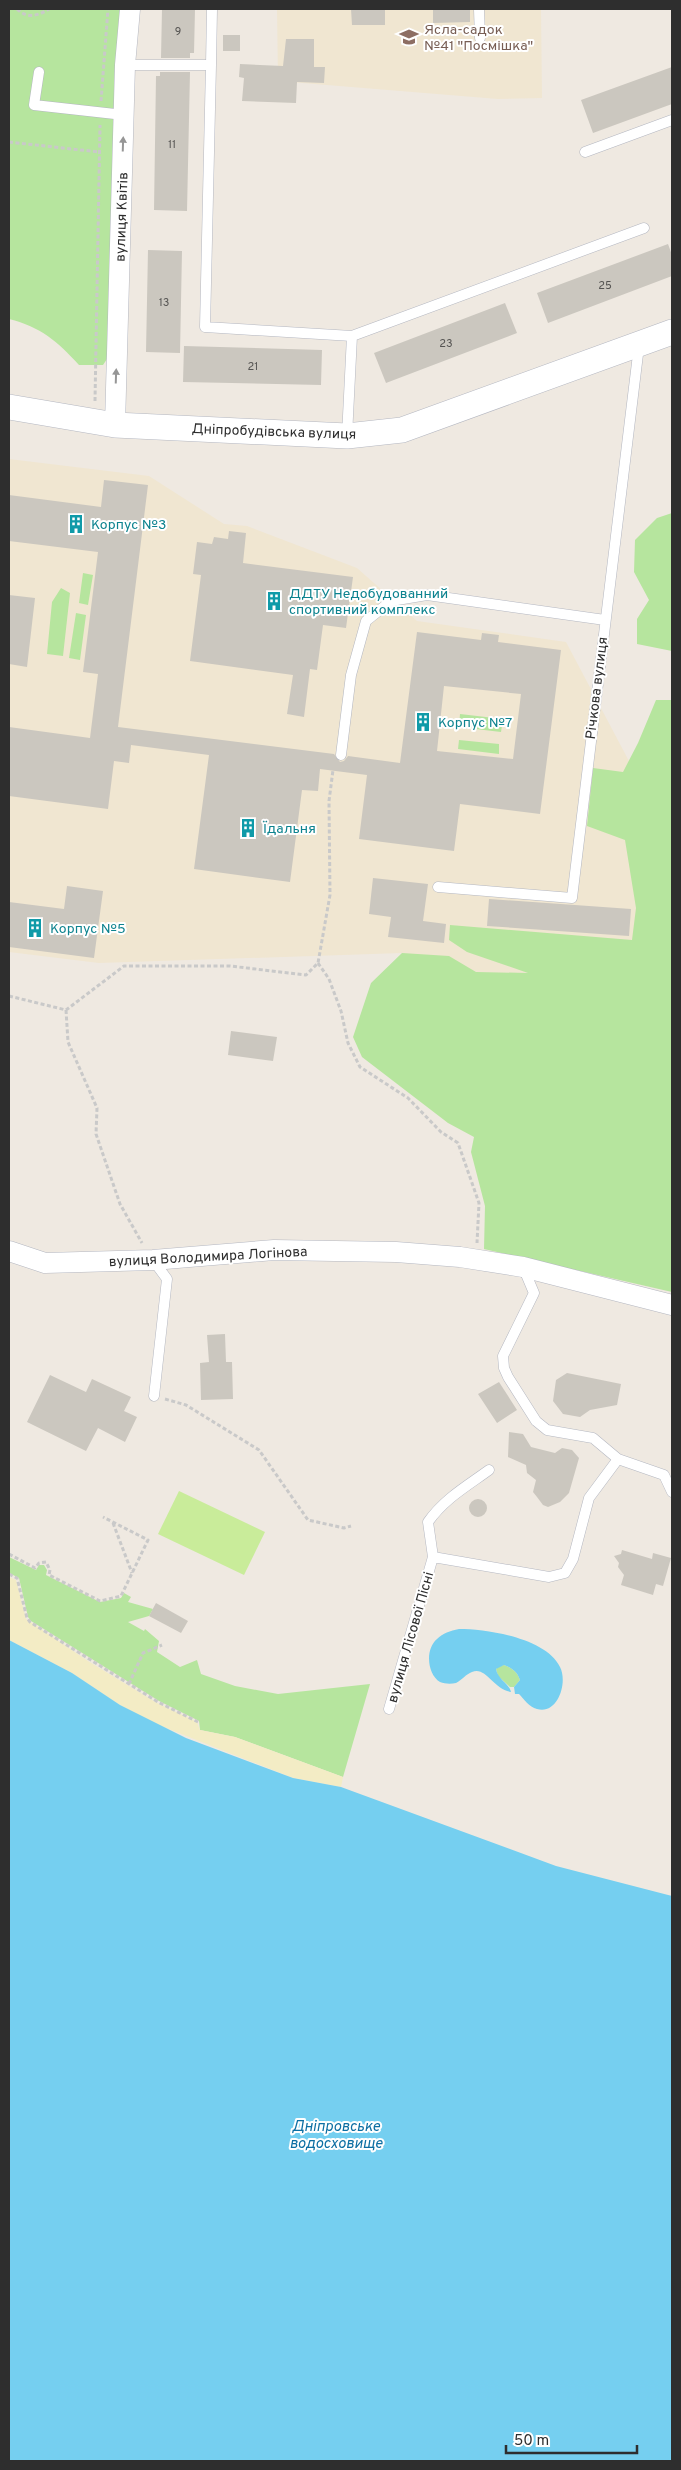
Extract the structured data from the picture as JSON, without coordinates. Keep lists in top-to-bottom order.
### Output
{
  "streets": {
    "street": ["вулиця Квітів", "Дніпробудівська вулиця", "вулиця Володимира Логінова"],
    "lane": ["Річкова вулиця", "вулиця Лісової Пісні"]
  },
  "crossings": [
    ["вулиця Квітів", "Дніпробудівська вулиця"],
    ["Дніпробудівська вулиця", "Річкова вулиця"]
  ],
  "one_way": ["вулиця Квітів"],
  "water": ["Дніпровське водосховище"],
  "places": {
    "school or university": ["Ясла-садок №41 \"Посмішка\""],
    "building": [
      "Корпус №3",
      "ДДТУ Недобудованний спортивний комплекс",
      "Корпус №7",
      "Їдальня",
      "Корпус №5"
    ]
  },
  "house_numbers": [
    "9",
    "11",
    "25",
    "13",
    "23",
    "21"
  ],
  "scale_bar": "50 m"
}
